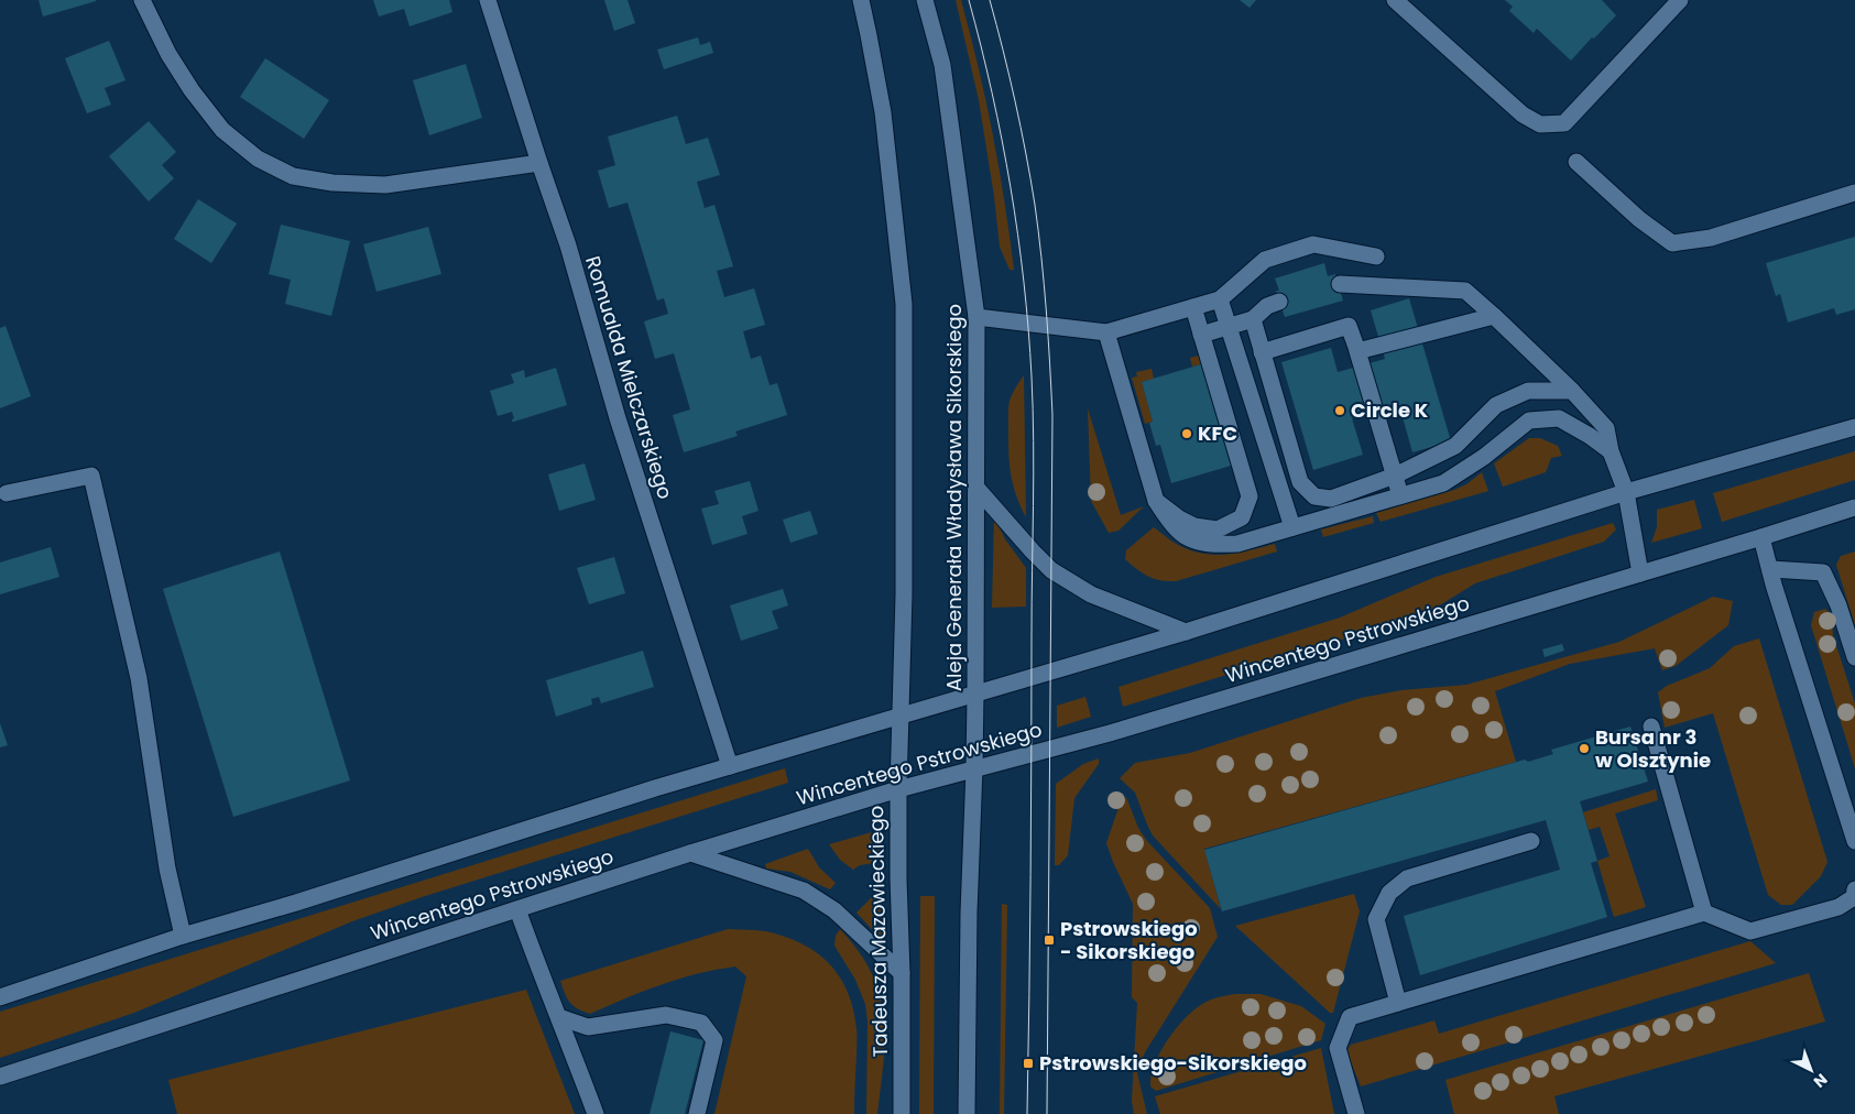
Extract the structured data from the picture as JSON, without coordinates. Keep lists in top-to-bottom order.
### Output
{
  "streets": {
    "street": [
      "Romualda Mielczarskiego",
      "Aleja Generała Władysława Sikorskiego",
      "Wincentego Pstrowskiego",
      "Tadeusza Mazowieckiego"
    ]
  },
  "crossings": [
    ["Aleja Generała Władysława Sikorskiego", "Wincentego Pstrowskiego"],
    ["Wincentego Pstrowskiego", "Tadeusza Mazowieckiego"]
  ],
  "places": {
    "other": ["Circle K", "KFC", "Bursa nr 3 w Olsztynie"],
    "transit": ["Pstrowskiego - Sikorskiego", "Pstrowskiego-Sikorskiego"]
  },
  "north": "bottom right"
}
